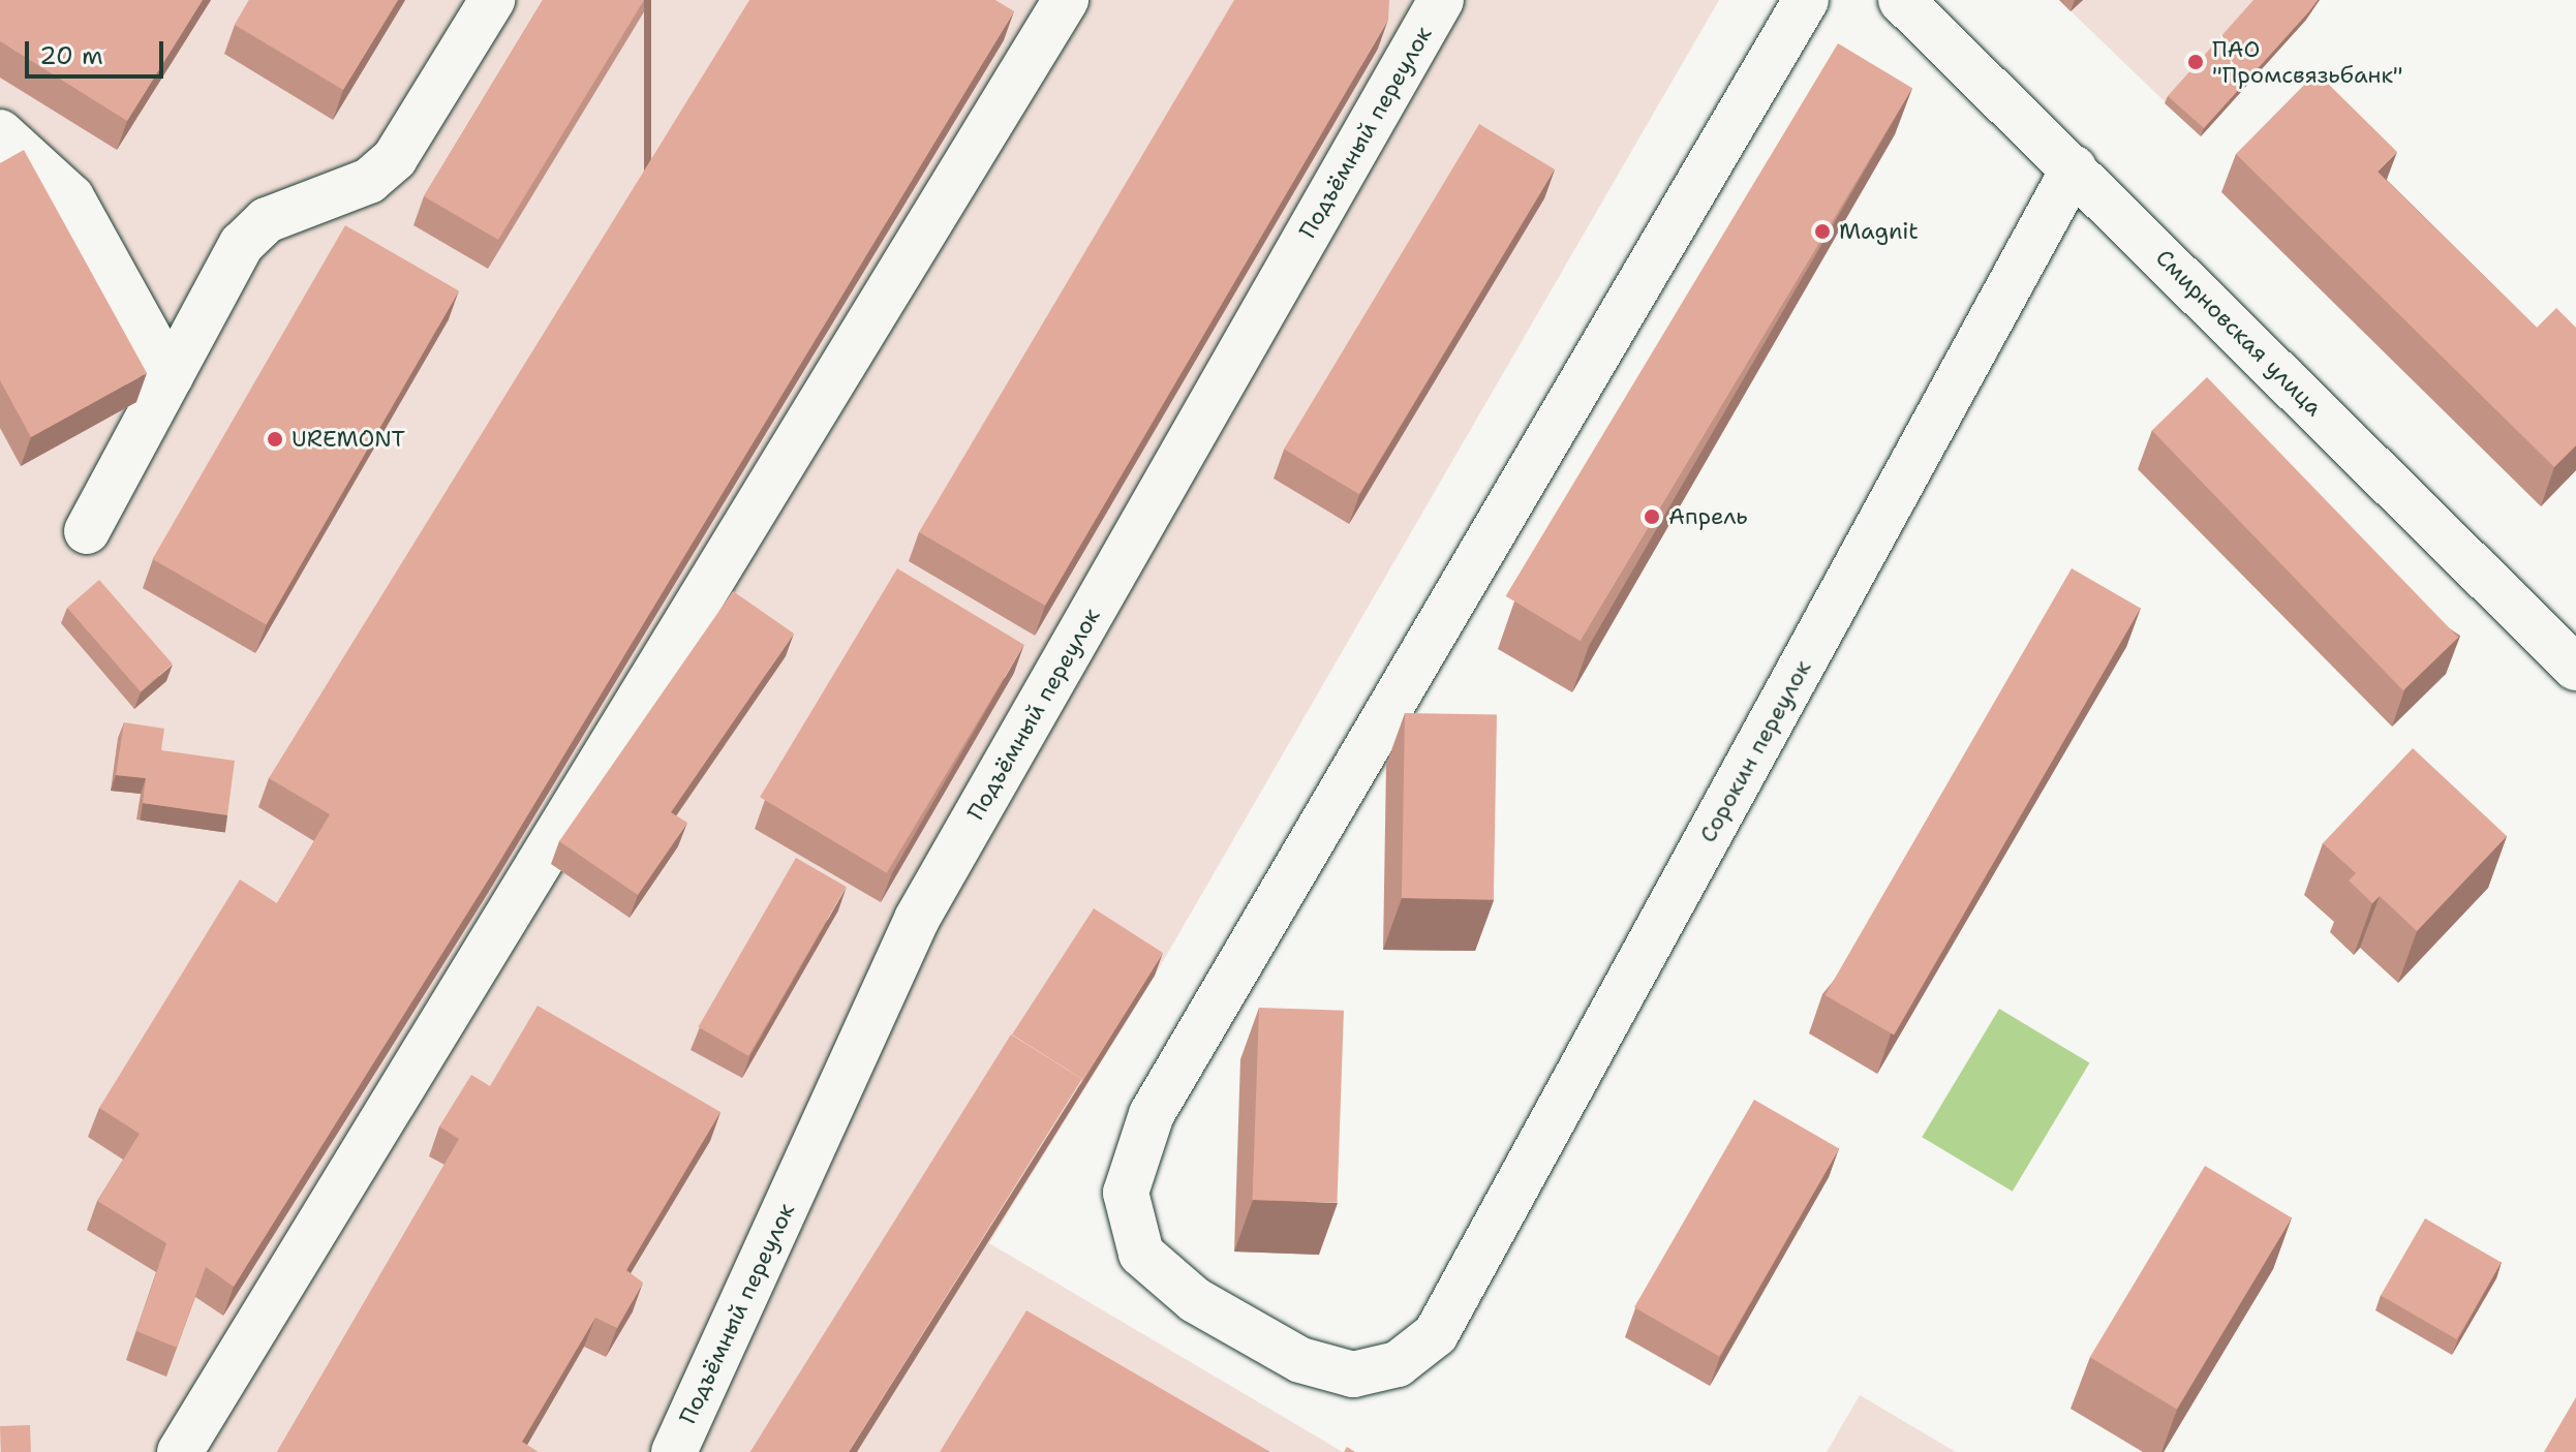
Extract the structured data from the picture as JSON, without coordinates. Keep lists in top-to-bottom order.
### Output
{
  "streets": {
    "street": ["Подъёмный переулок", "Смирновская улица", "Сорокин переулок"]
  },
  "crossings": [
    ["Смирновская улица", "Сорокин переулок"]
  ],
  "places": [
    "ПАО \"Промсвязьбанк\"",
    "Magnit",
    "UREMONT",
    "Апрель"
  ],
  "scale_bar": "20 m"
}
